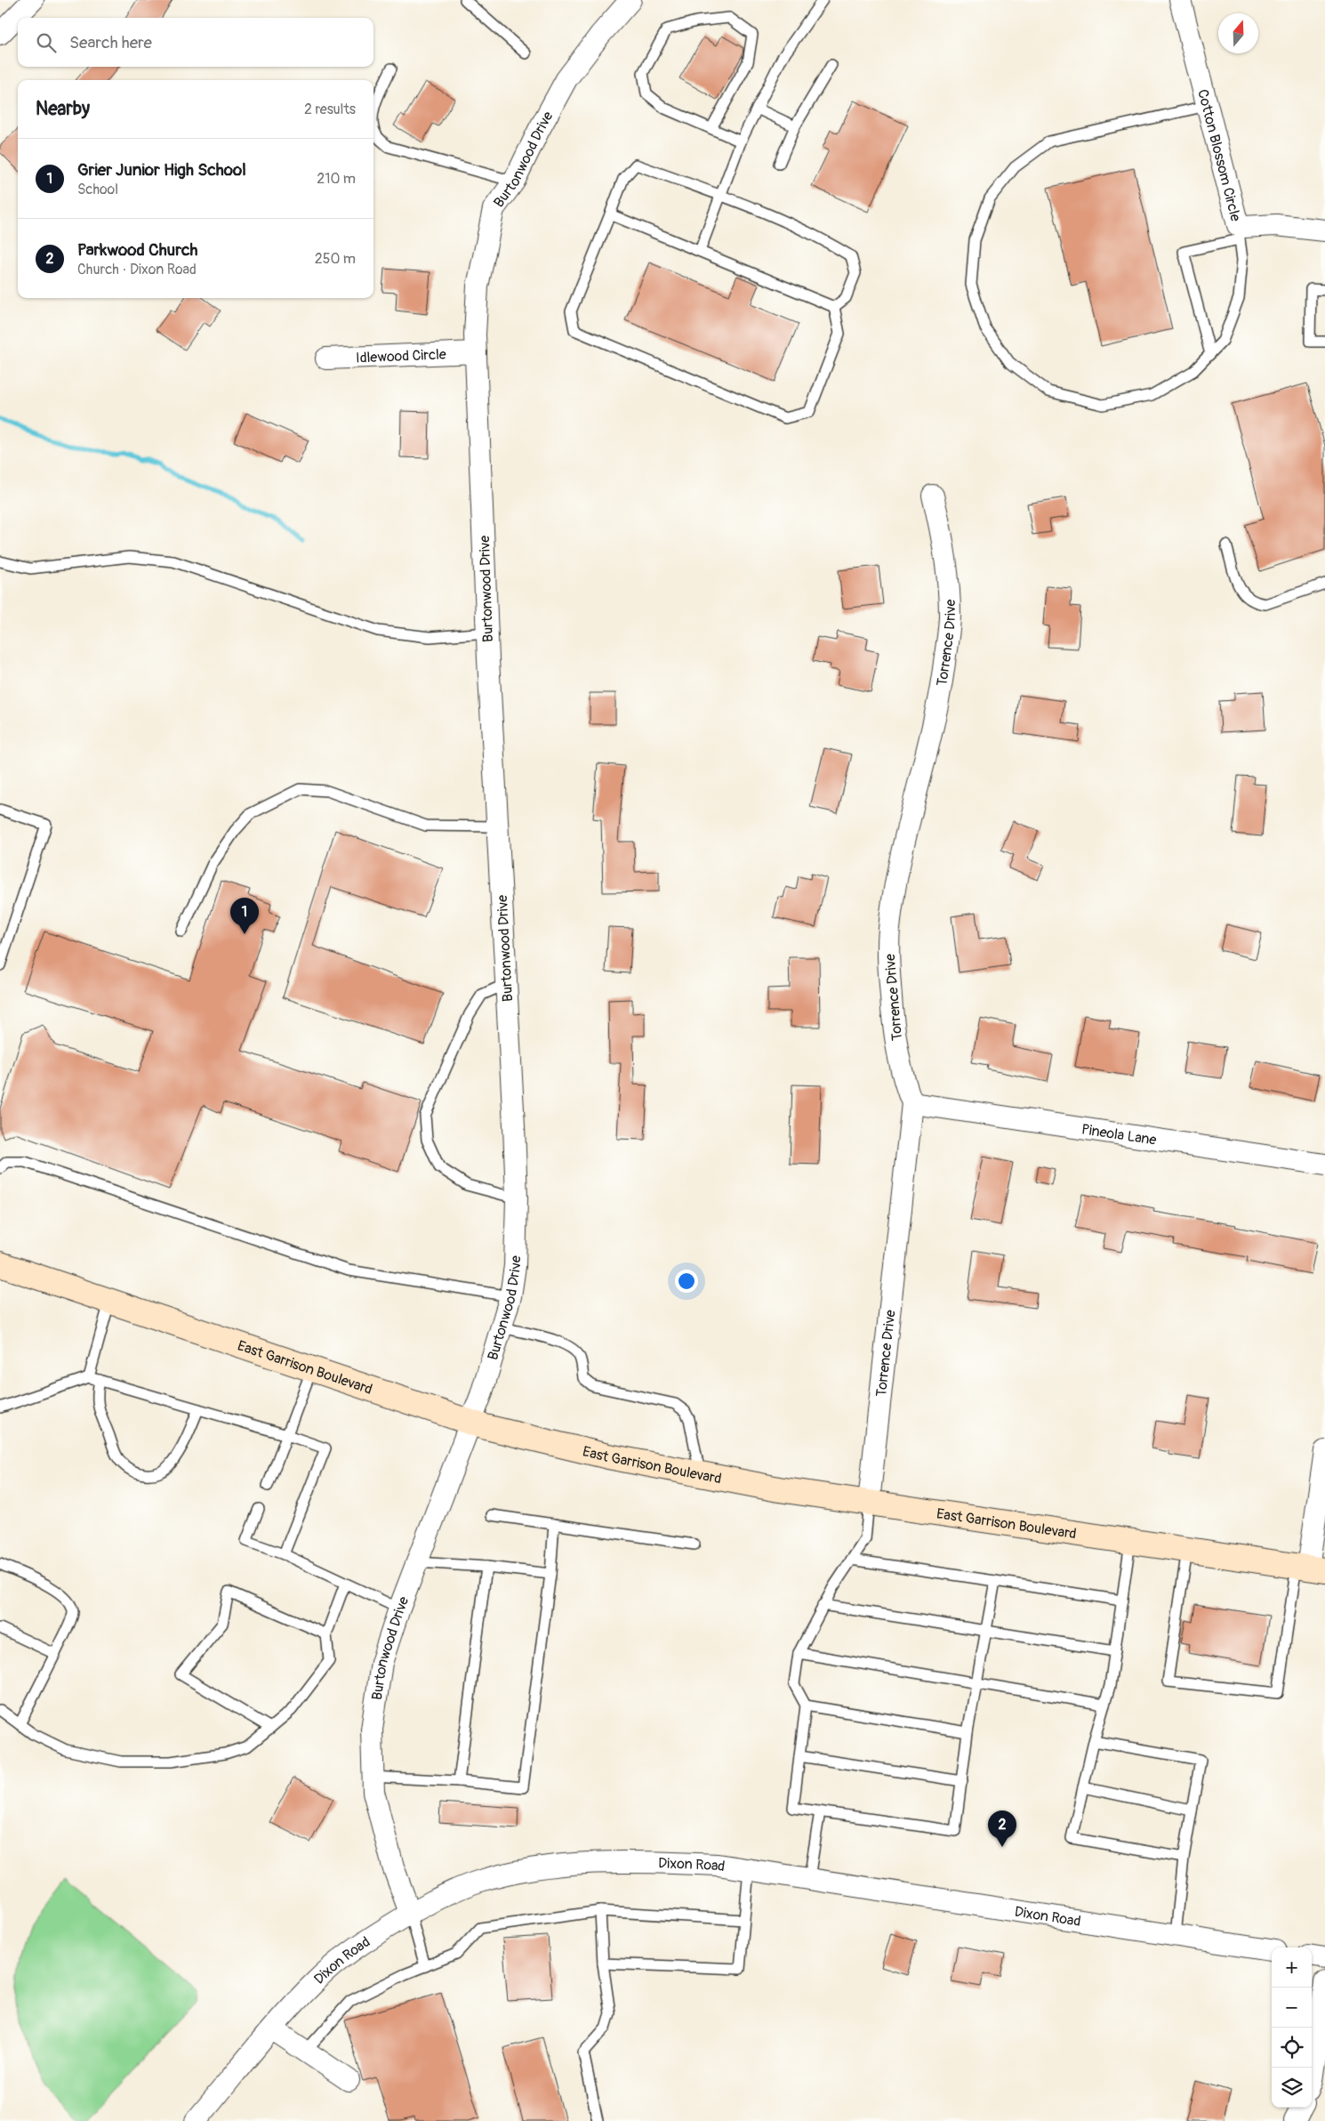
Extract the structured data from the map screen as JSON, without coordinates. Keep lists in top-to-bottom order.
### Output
{
  "streets": {
    "main road": ["East Garrison Boulevard"],
    "street": [
      "Cotton Blossom Circle",
      "Burtonwood Drive",
      "Idlewood Circle",
      "Torrence Drive",
      "Pineola Lane",
      "Dixon Road"
    ]
  },
  "crossings": [
    ["Burtonwood Drive", "Idlewood Circle"],
    ["Burtonwood Drive", "East Garrison Boulevard"],
    ["Burtonwood Drive", "Dixon Road"],
    ["Torrence Drive", "Pineola Lane"],
    ["Torrence Drive", "East Garrison Boulevard"]
  ],
  "north": "top",
  "page": {
    "search": "Search here",
    "heading": ["Nearby", "2 results"],
    "list": [
      {
        "mark": "1",
        "name": "Grier Junior High School",
        "note": "School",
        "value": "210 m"
      },
      {
        "mark": "2",
        "name": "Parkwood Church",
        "note": "Church · Dixon Road",
        "value": "250 m"
      }
    ],
    "pins": ["1", "2"],
    "map_buttons": ["+", "−"]
  }
}
